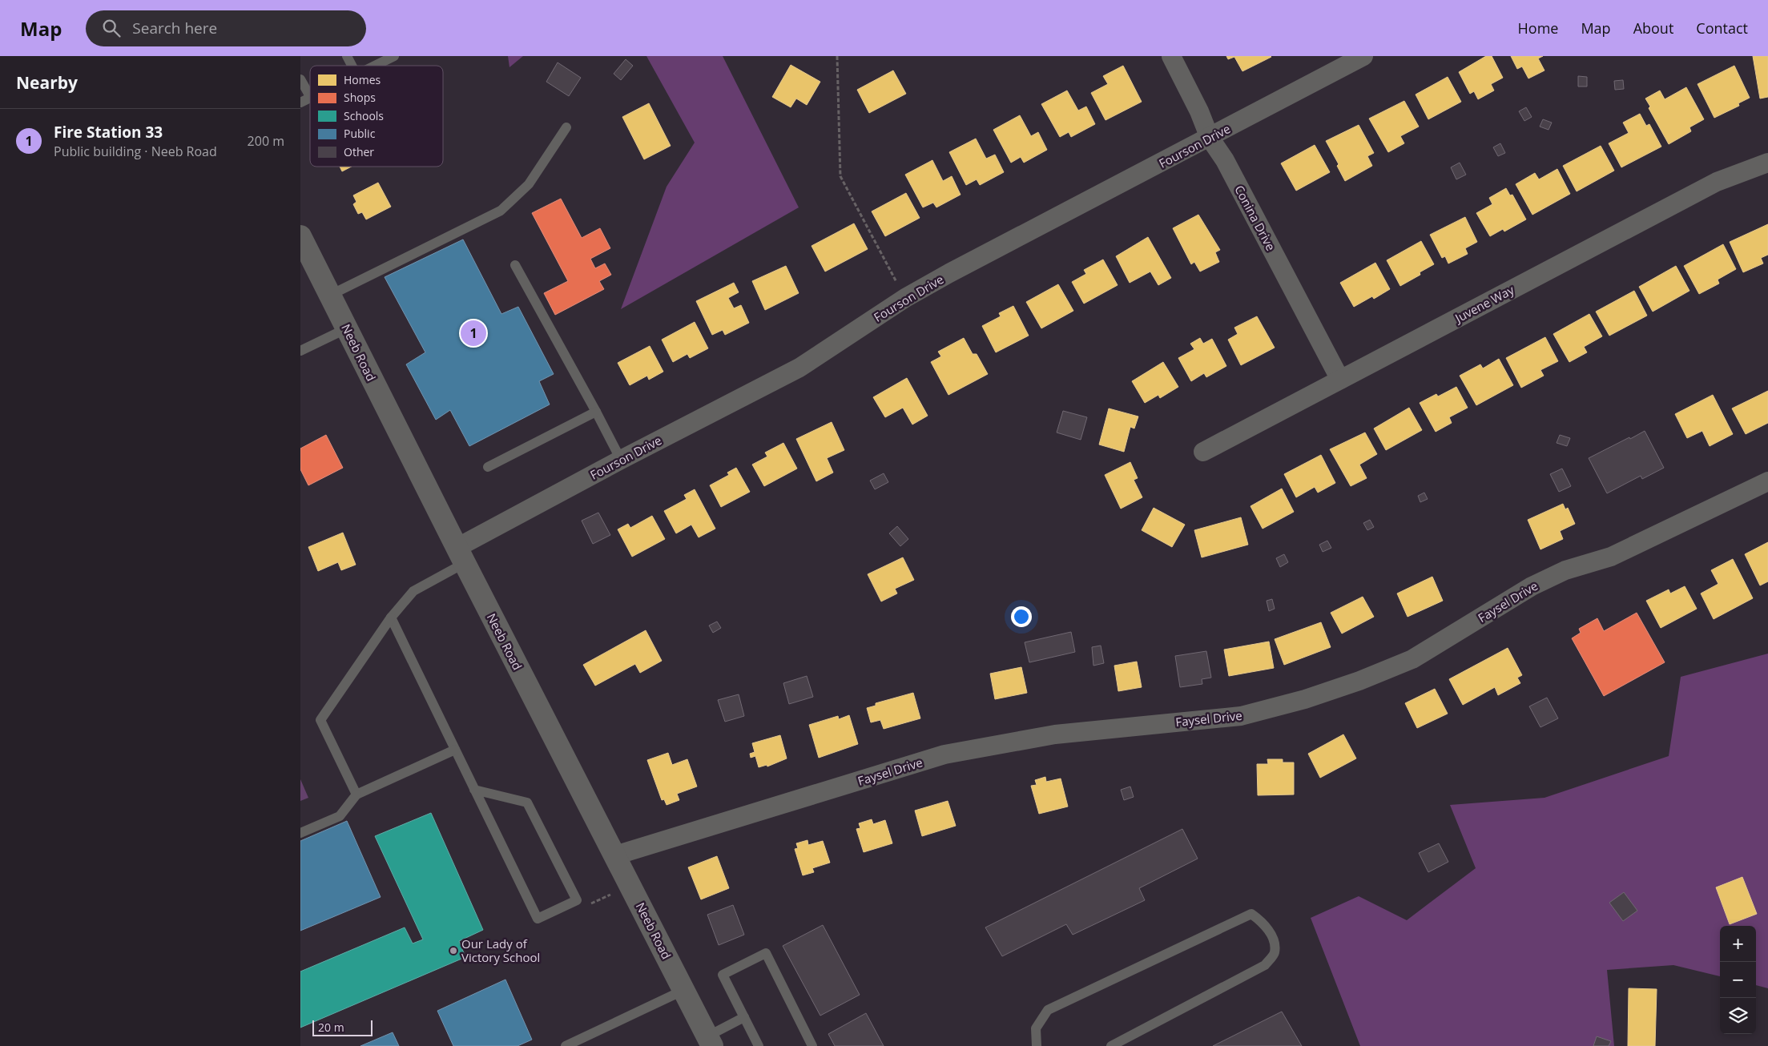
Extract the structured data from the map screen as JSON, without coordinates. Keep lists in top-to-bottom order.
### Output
{
  "streets": {
    "street": [
      "Fourson Drive",
      "Conina Drive",
      "Juvene Way",
      "Neeb Road",
      "Faysel Drive"
    ]
  },
  "crossings": [
    ["Fourson Drive", "Conina Drive"],
    ["Fourson Drive", "Neeb Road"],
    ["Conina Drive", "Juvene Way"],
    ["Neeb Road", "Faysel Drive"]
  ],
  "places": ["Our Lady of Victory School"],
  "legend": [
    "Homes",
    "Shops",
    "Schools",
    "Public",
    "Other"
  ],
  "scale_bar": "20 m",
  "page": {
    "header": "Map",
    "search": "Search here",
    "nav": [
      "Home",
      "Map",
      "About",
      "Contact"
    ],
    "heading": "Nearby",
    "list": [
      {
        "mark": "1",
        "name": "Fire Station 33",
        "note": "Public building · Neeb Road",
        "value": "200 m"
      }
    ],
    "pins": "1",
    "map_buttons": ["+", "−"],
    "scale": "20 m"
  }
}
